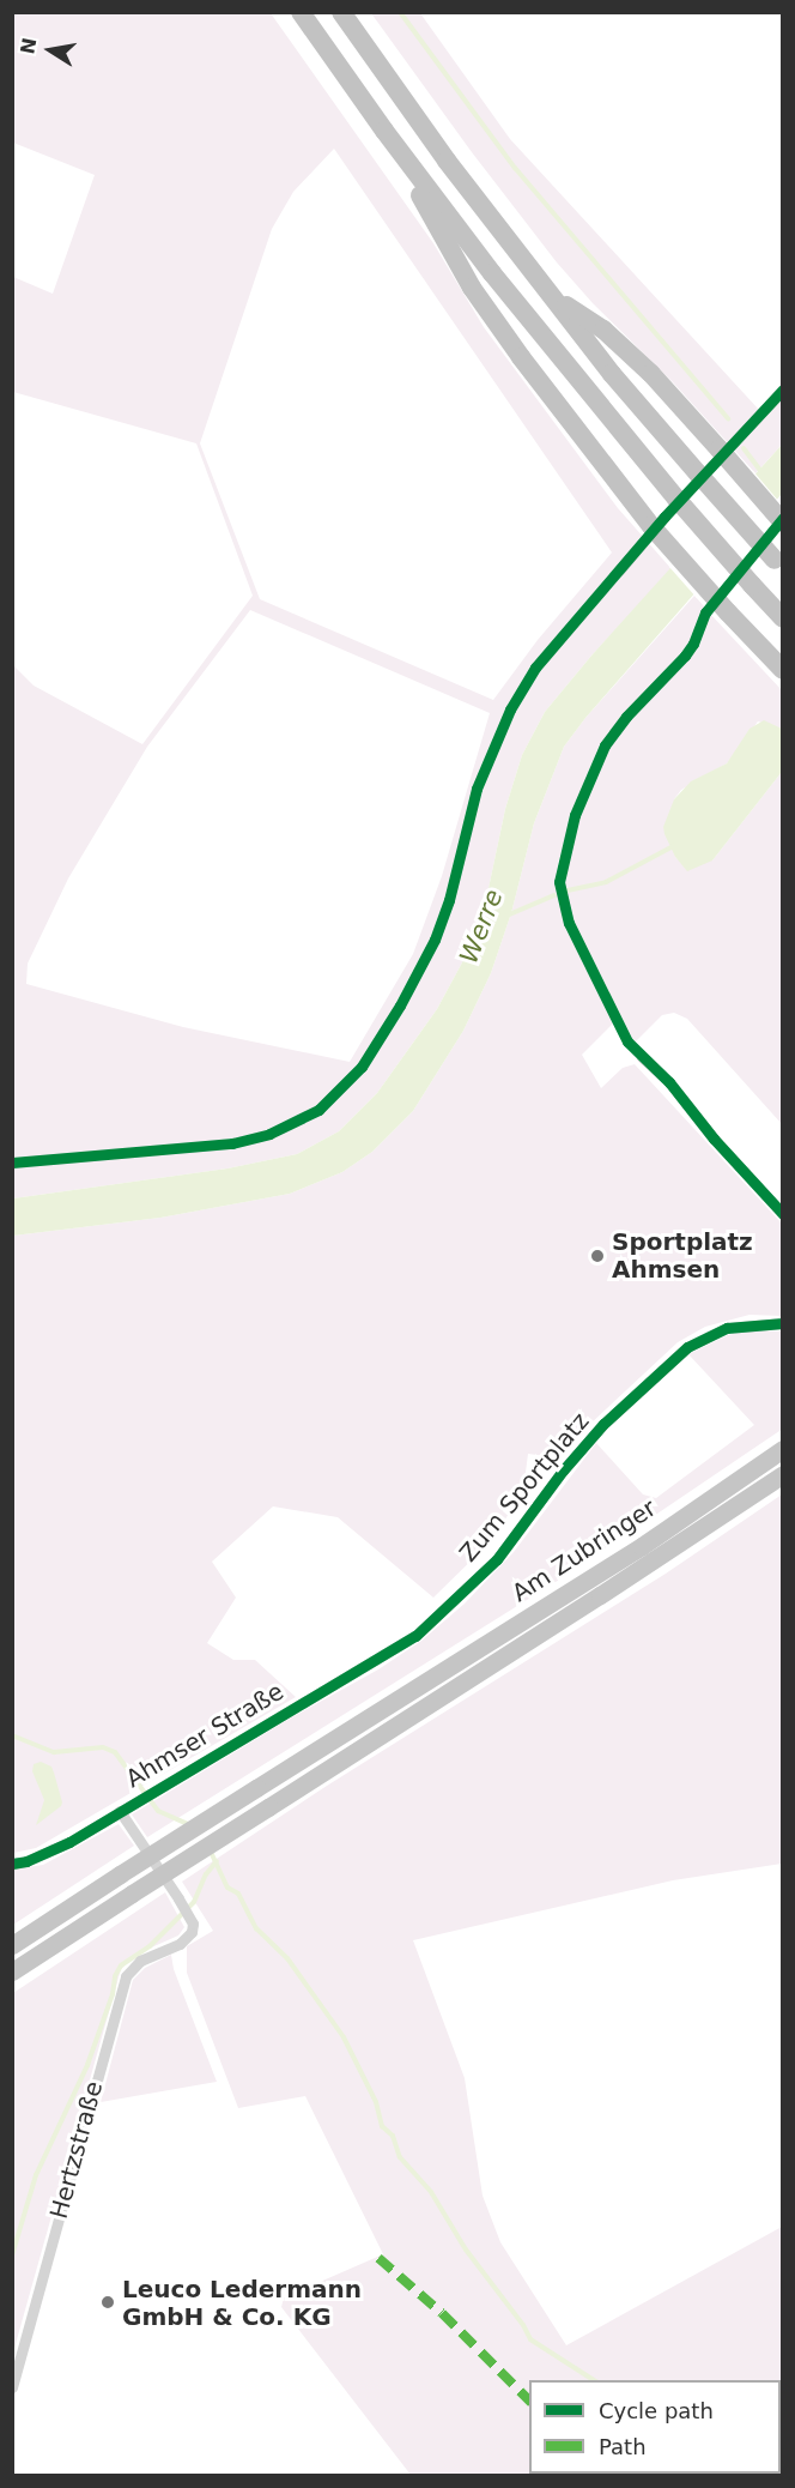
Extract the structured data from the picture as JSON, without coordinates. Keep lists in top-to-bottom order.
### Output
{
  "streets": {
    "highway": ["Am Zubringer"],
    "street": ["Zum Sportplatz", "Ahmser Straße", "Hertzstraße"]
  },
  "crossings": [
    ["Zum Sportplatz", "Ahmser Straße"],
    ["Ahmser Straße", "Hertzstraße"]
  ],
  "water": ["Werre"],
  "places": ["Sportplatz Ahmsen", "Leuco Ledermann GmbH & Co. KG"],
  "legend": ["Cycle path", "Path"],
  "north": "left"
}
